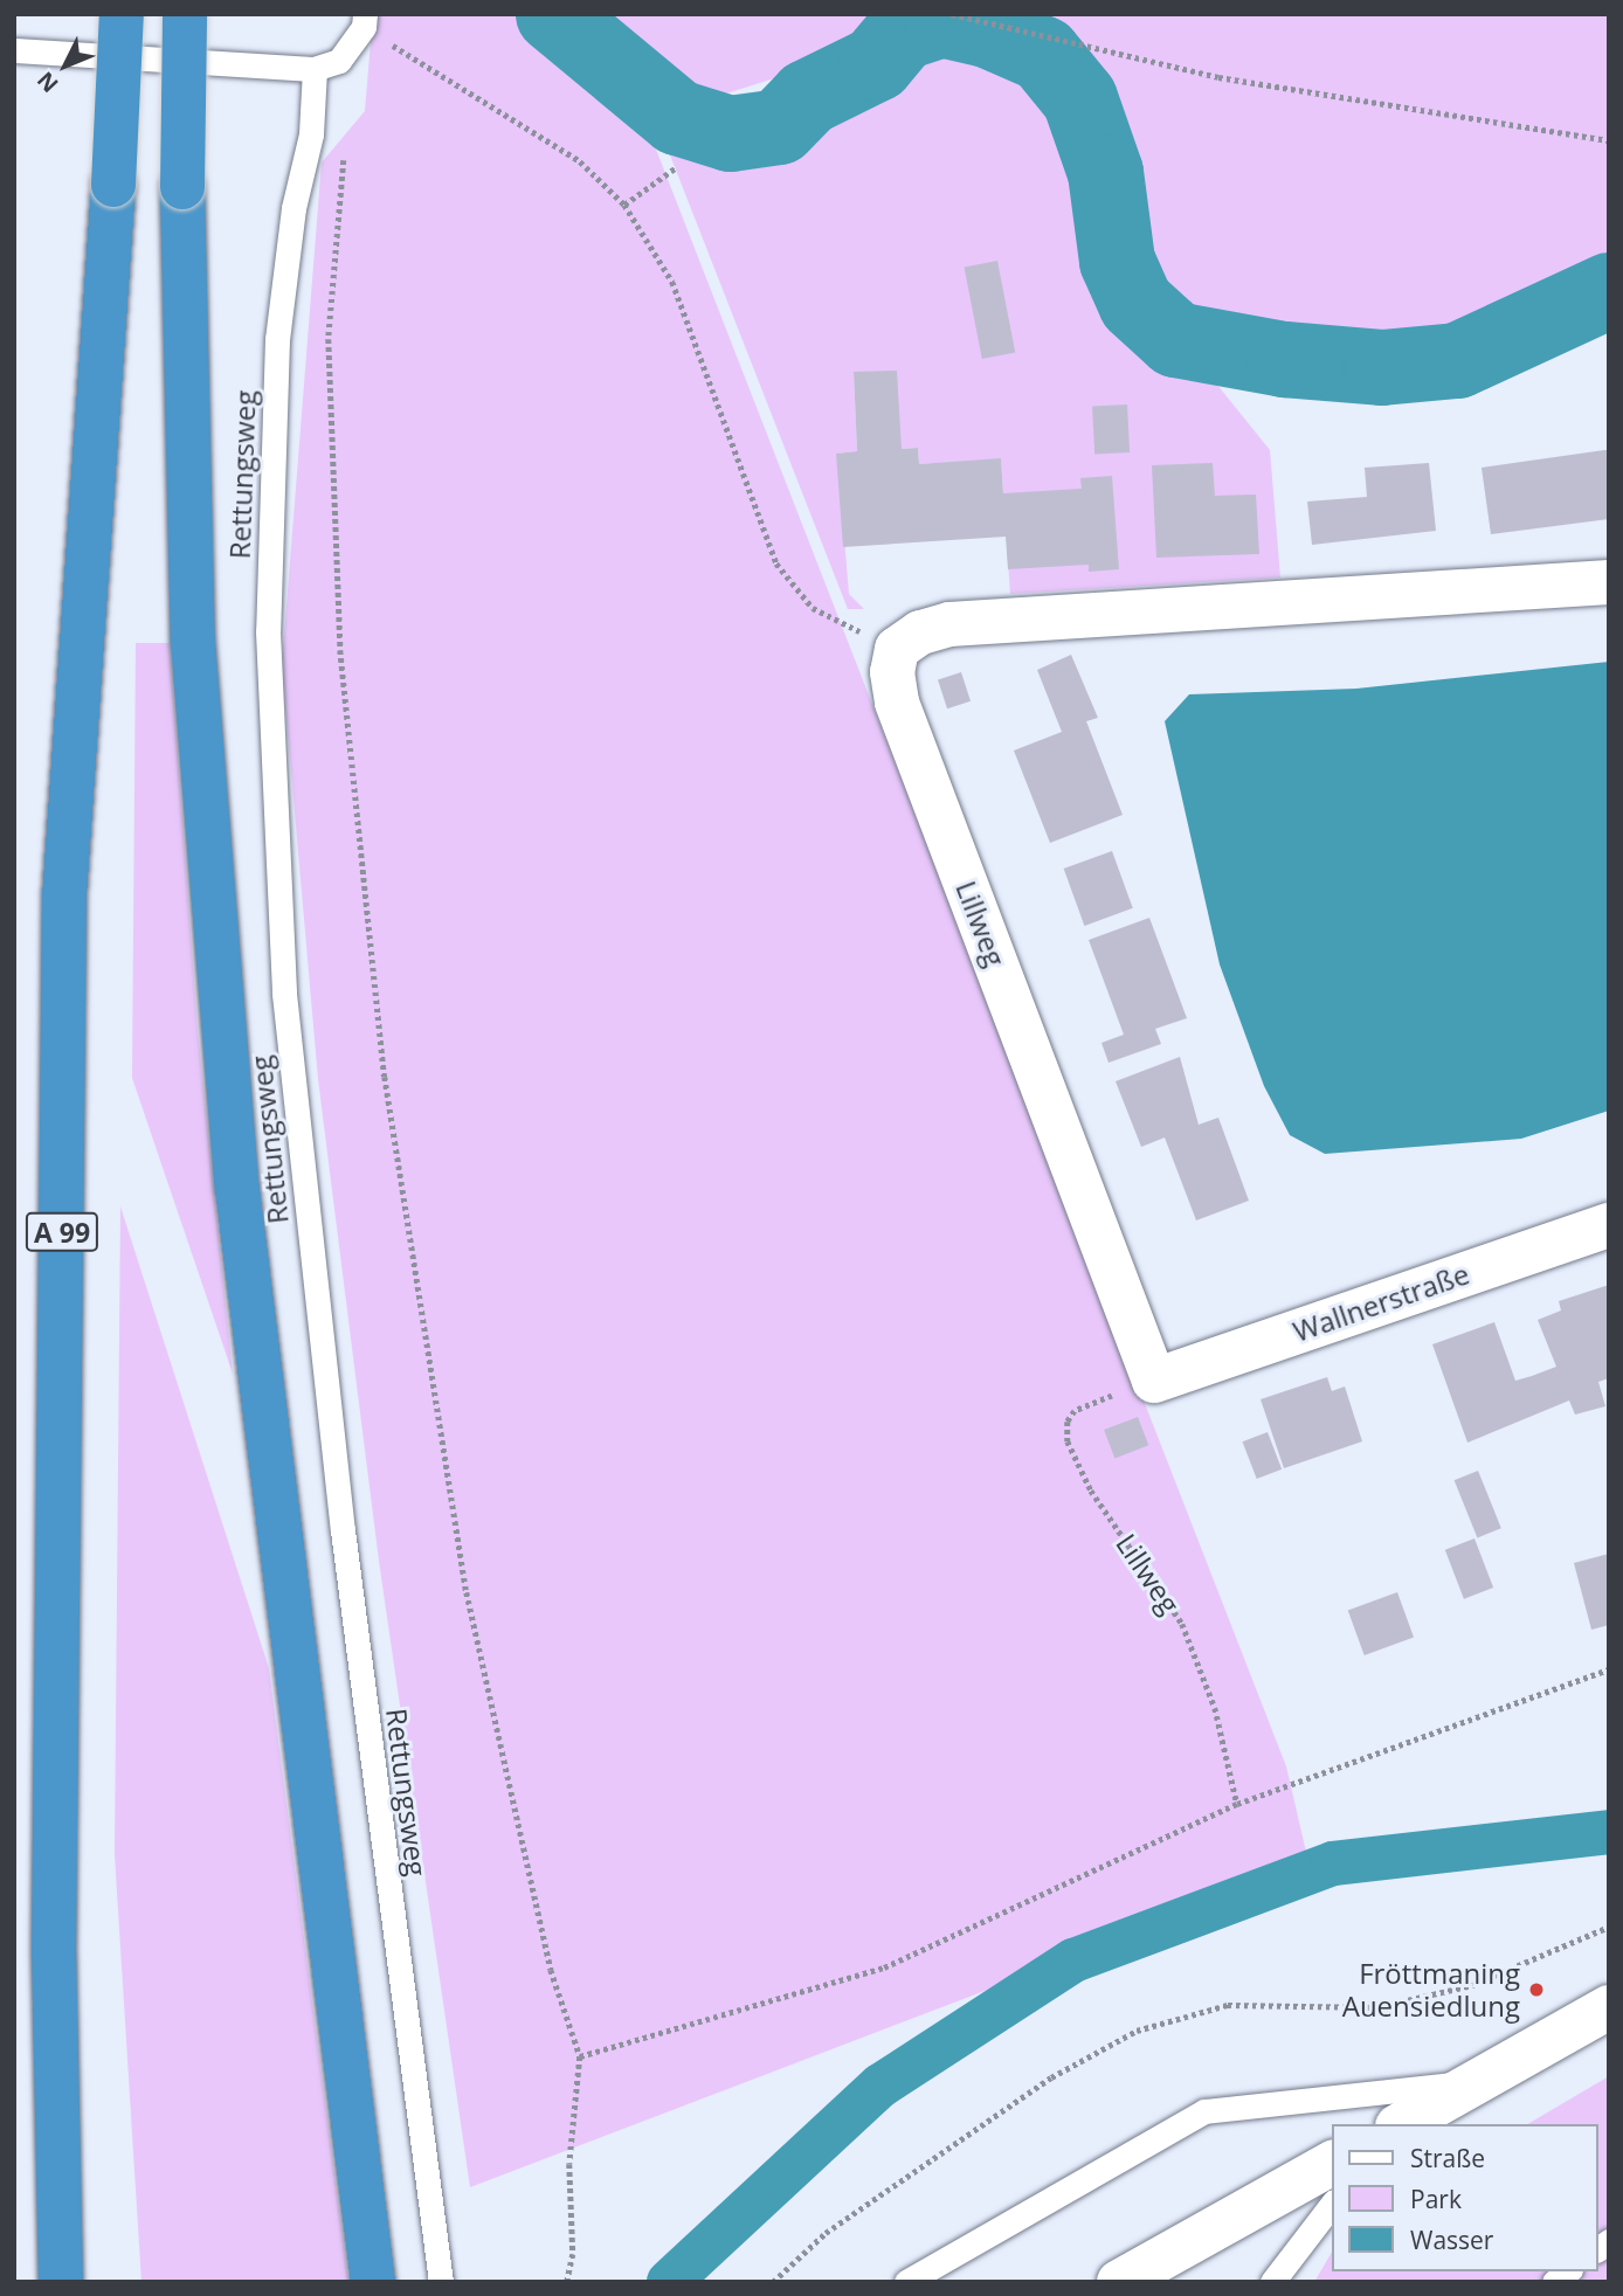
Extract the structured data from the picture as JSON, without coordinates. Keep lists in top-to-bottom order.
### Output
{
  "streets": {
    "highway": ["A 99"],
    "street": ["Lillweg", "Wallnerstraße"],
    "lane": ["Rettungsweg"]
  },
  "crossings": [
    ["Lillweg", "Wallnerstraße"]
  ],
  "places": ["Fröttmaning Auensiedlung"],
  "legend": ["Straße", "Park", "Wasser"],
  "north": "bottom left"
}
